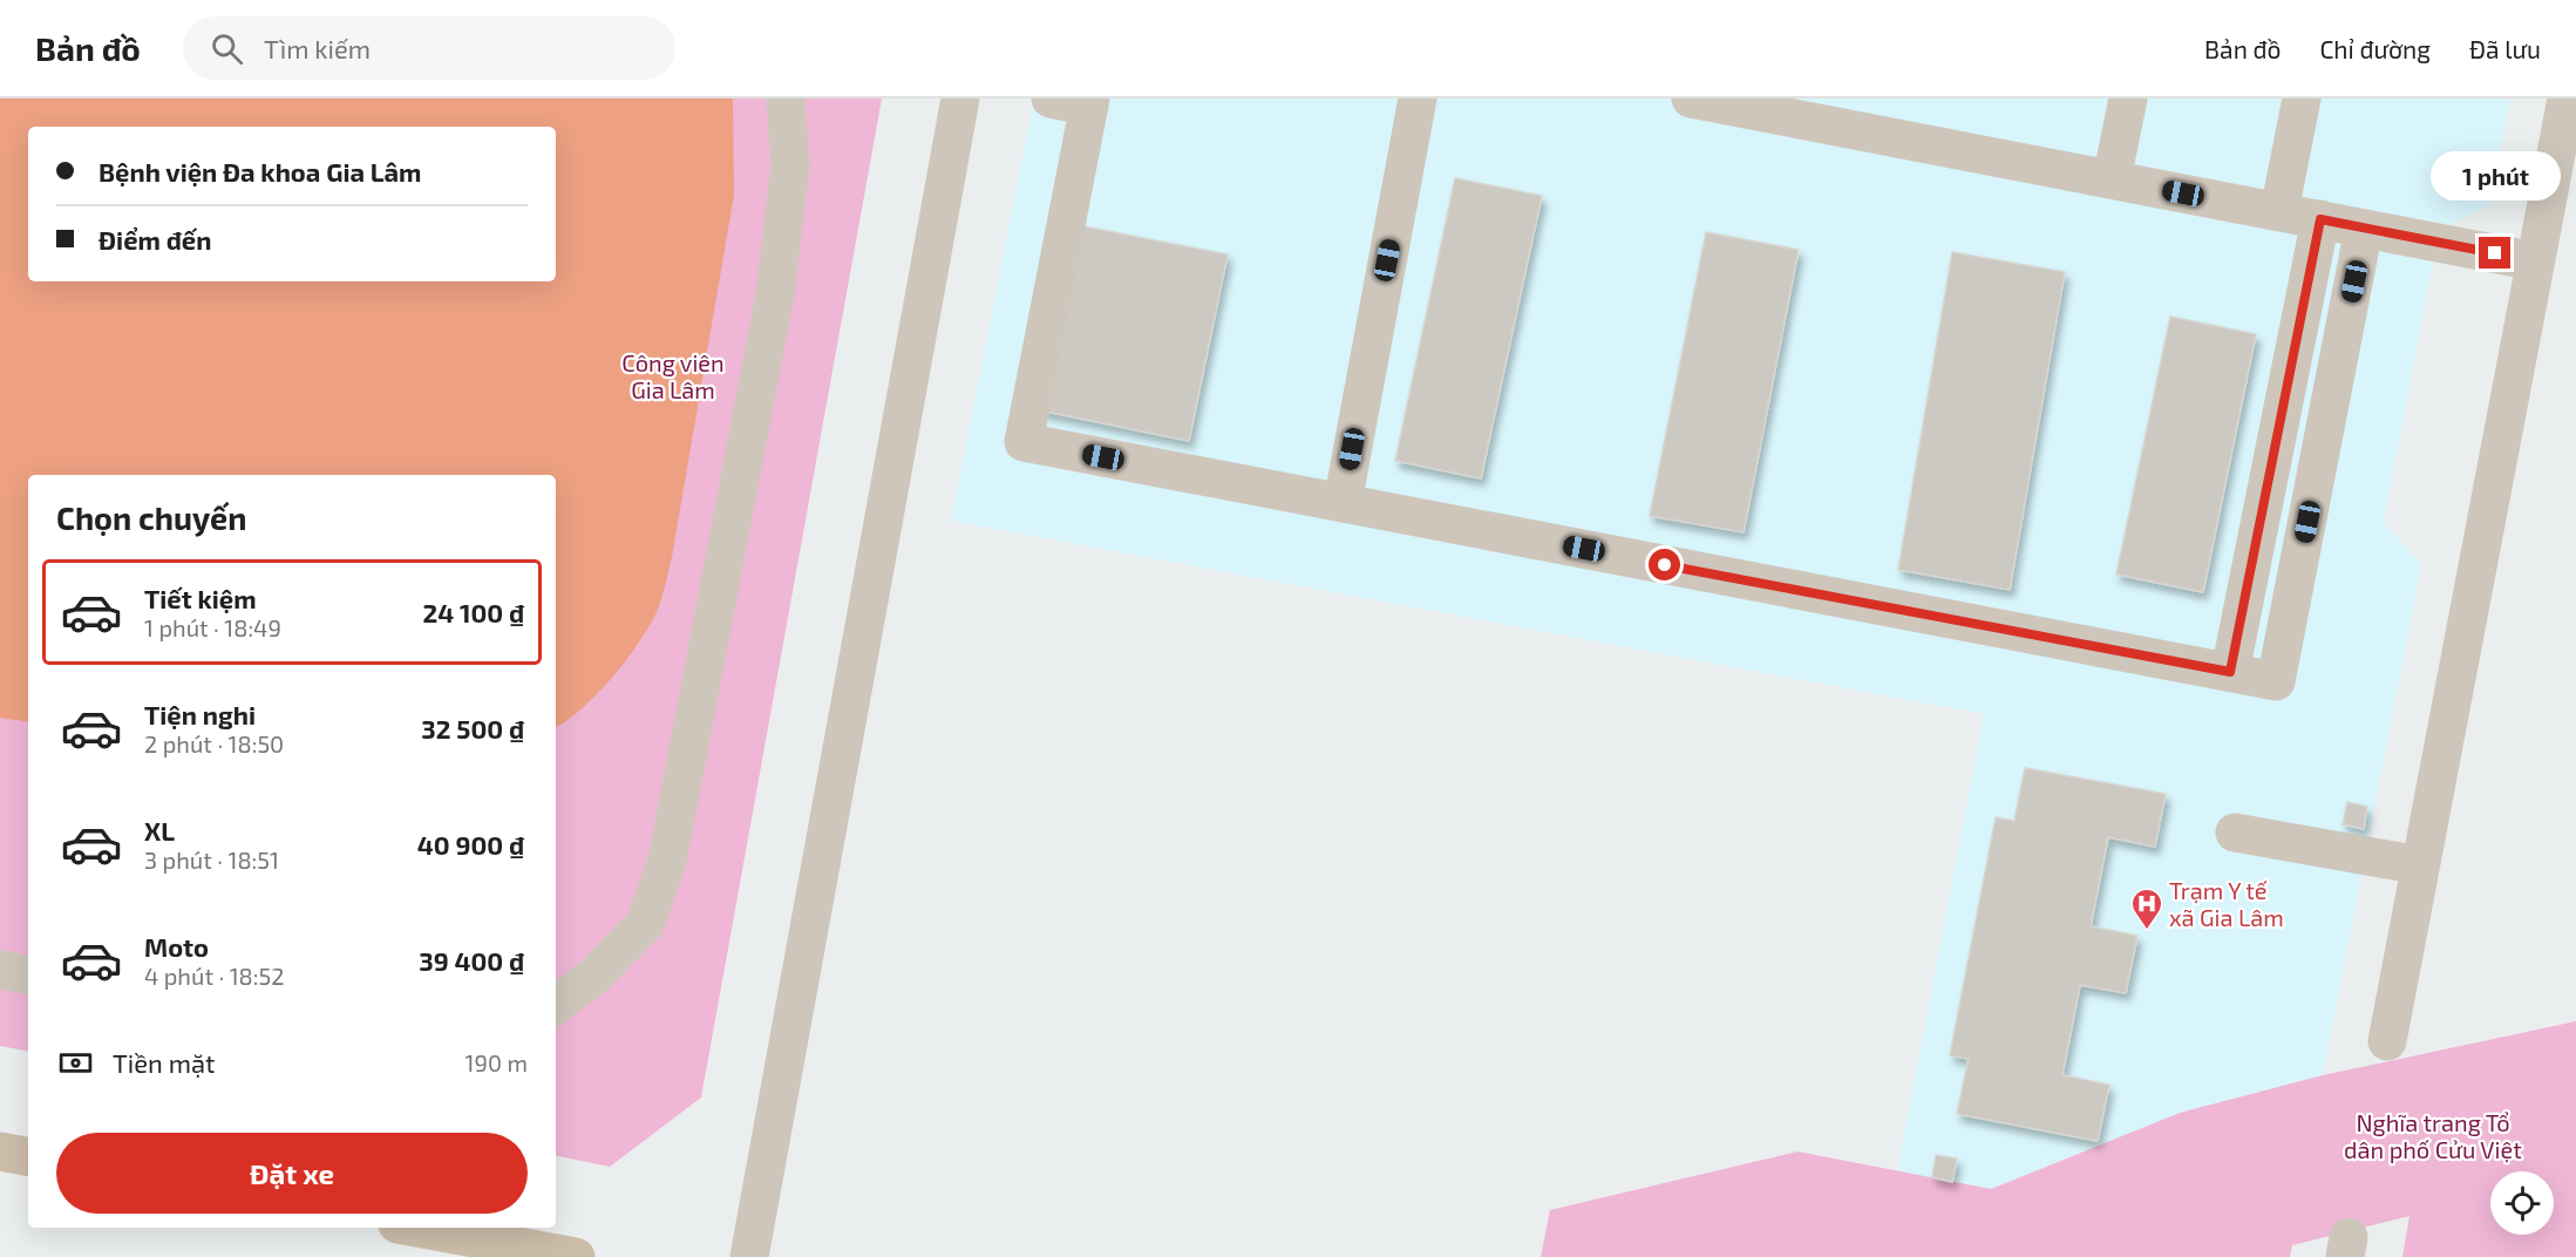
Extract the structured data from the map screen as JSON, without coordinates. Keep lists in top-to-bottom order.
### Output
{
  "parks": ["Công viên Gia Lâm", "Nghĩa trang Tổ dân phố Cửu Việt"],
  "places": {
    "hospital": ["Trạm Y tế xã Gia Lâm"]
  },
  "page": {
    "header": "Bản đồ",
    "search": "Tìm kiếm",
    "nav": ["Bản đồ", "Chỉ đường", "Đã lưu"],
    "banner": ["Bệnh viện Đa khoa Gia Lâm", "Điểm đến"],
    "bubble": "1 phút",
    "heading": "Chọn chuyến",
    "list": [
      {
        "name": "Tiết kiệm",
        "note": "1 phút · 18:49",
        "value": "24 100 ₫"
      },
      {
        "name": "Tiện nghi",
        "note": "2 phút · 18:50",
        "value": "32 500 ₫"
      },
      {
        "name": "XL",
        "note": "3 phút · 18:51",
        "value": "40 900 ₫"
      },
      {
        "name": "Moto",
        "note": "4 phút · 18:52",
        "value": "39 400 ₫"
      }
    ],
    "pay": ["Tiền mặt", "190 m"],
    "buttons": "Đặt xe"
  }
}
